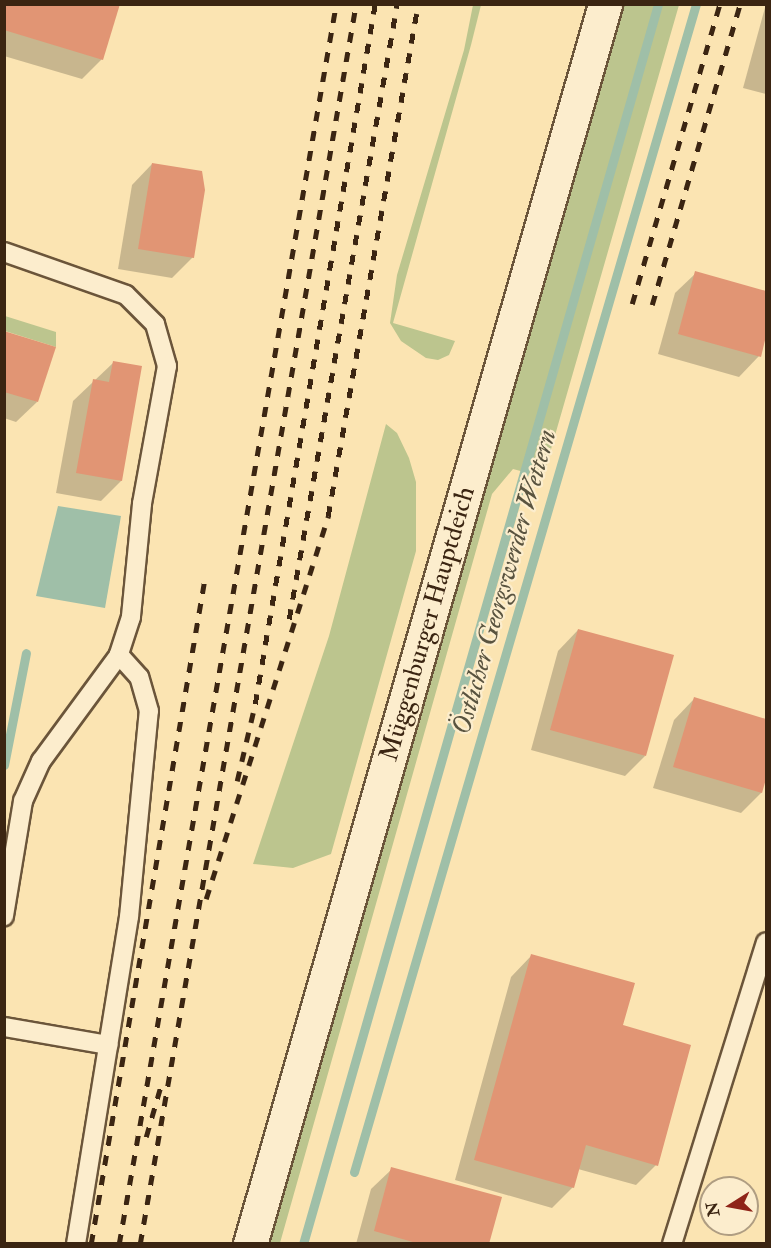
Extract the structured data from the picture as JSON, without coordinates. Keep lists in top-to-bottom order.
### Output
{
  "streets": {
    "street": ["Müggenburger Hauptdeich"]
  },
  "water": ["Östlicher Georgswerder Wettern"],
  "north": "left"
}
